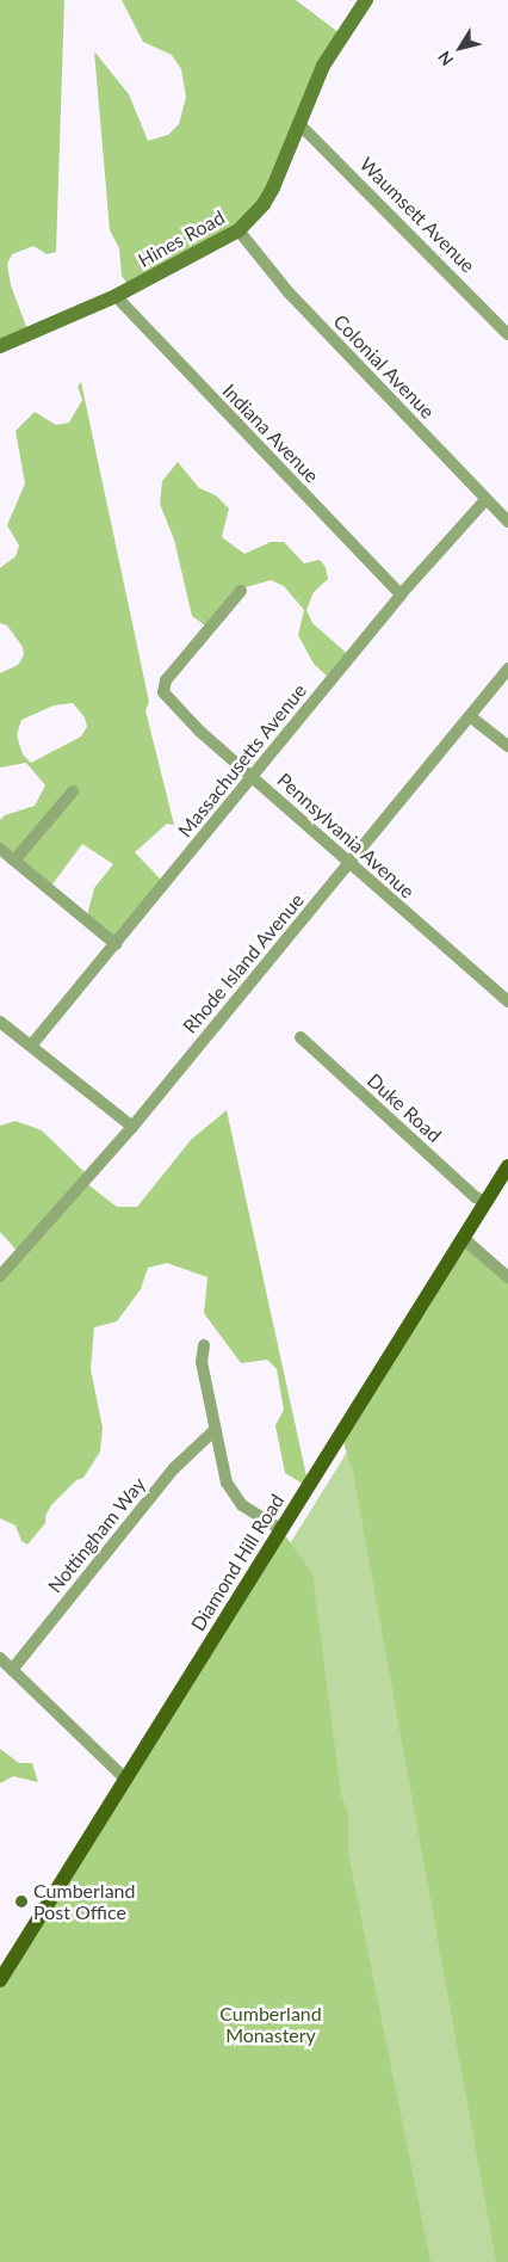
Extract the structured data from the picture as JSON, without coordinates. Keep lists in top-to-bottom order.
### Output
{
  "streets": {
    "main road": ["Diamond Hill Road"],
    "street": [
      "Waumsett Avenue",
      "Hines Road",
      "Colonial Avenue",
      "Indiana Avenue",
      "Massachusetts Avenue",
      "Pennsylvania Avenue",
      "Rhode Island Avenue",
      "Duke Road",
      "Nottingham Way"
    ]
  },
  "crossings": [
    ["Waumsett Avenue", "Hines Road"],
    ["Hines Road", "Colonial Avenue"],
    ["Hines Road", "Indiana Avenue"],
    ["Colonial Avenue", "Massachusetts Avenue"],
    ["Indiana Avenue", "Massachusetts Avenue"],
    ["Massachusetts Avenue", "Pennsylvania Avenue"],
    ["Pennsylvania Avenue", "Rhode Island Avenue"],
    ["Duke Road", "Diamond Hill Road"]
  ],
  "parks": ["Cumberland Monastery"],
  "places": ["Cumberland Post Office"],
  "north": "bottom left"
}
